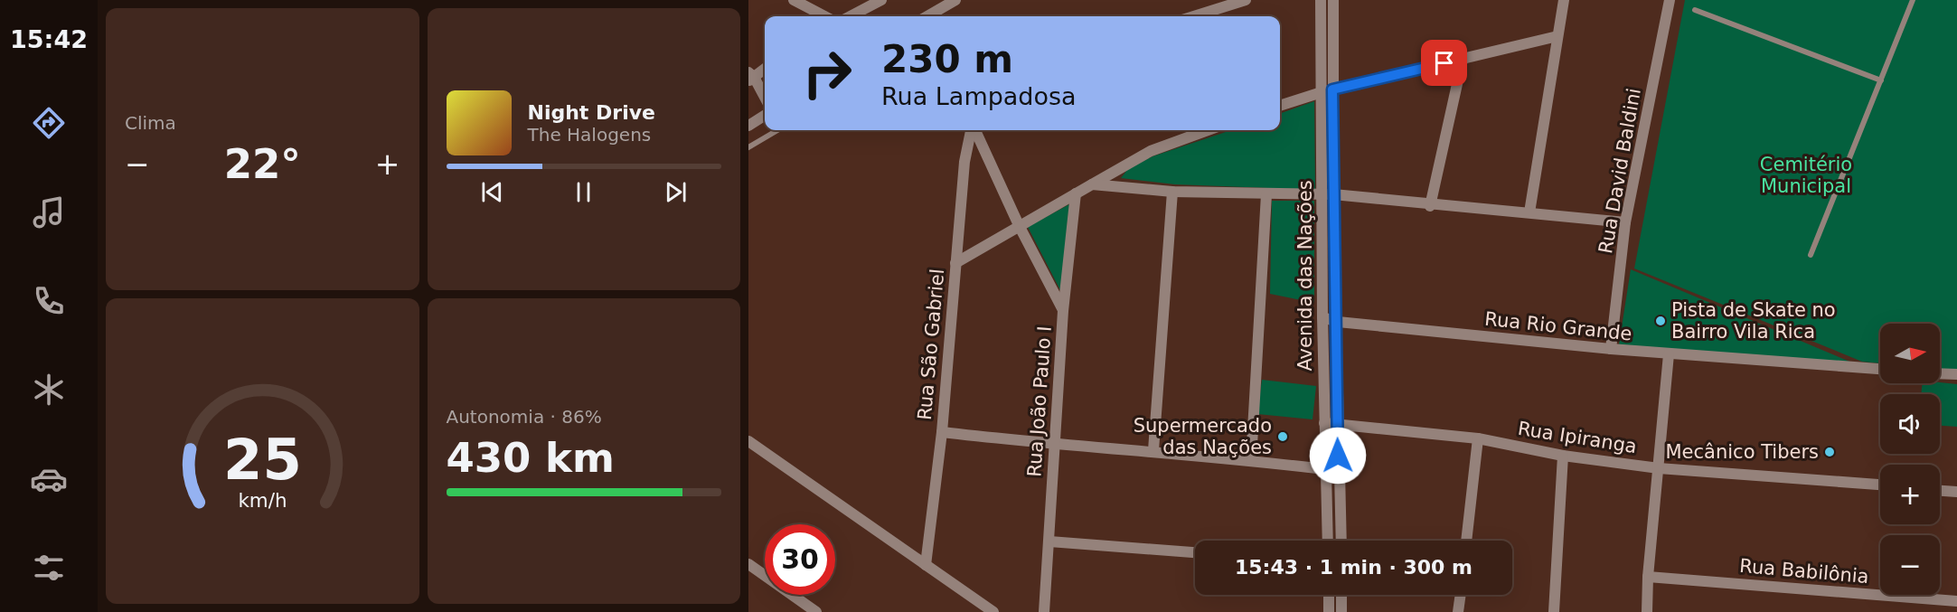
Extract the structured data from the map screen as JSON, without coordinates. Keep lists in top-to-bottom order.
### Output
{
  "streets": {
    "street": [
      "Rua David Baldini",
      "Avenida das Nações",
      "Rua Rio Grande",
      "Rua São Gabriel",
      "Rua João Paulo I",
      "Rua Ipiranga",
      "Rua Babilônia"
    ]
  },
  "crossings": [
    ["Rua David Baldini", "Rua Rio Grande"],
    ["Avenida das Nações", "Rua Rio Grande"],
    ["Avenida das Nações", "Rua Ipiranga"]
  ],
  "parks": ["Cemitério Municipal"],
  "places": ["Pista de Skate no Bairro Vila Rica", "Supermercado das Nações", "Mecânico Tibers"],
  "north": "right",
  "page": {
    "tabs": "15:42",
    "tile": [
      "Clima",
      ["Autonomia · 86%", "430 km"]
    ],
    "turn": ["230 m", "Rua Lampadosa"],
    "song": ["Night Drive", "The Halogens"],
    "heat": ["−", "22°", "+"],
    "map_buttons": ["+", "−"],
    "limit": "30",
    "trip": "15:43 · 1 min · 300 m",
    "gauge": ["25", "km/h"]
  }
}
